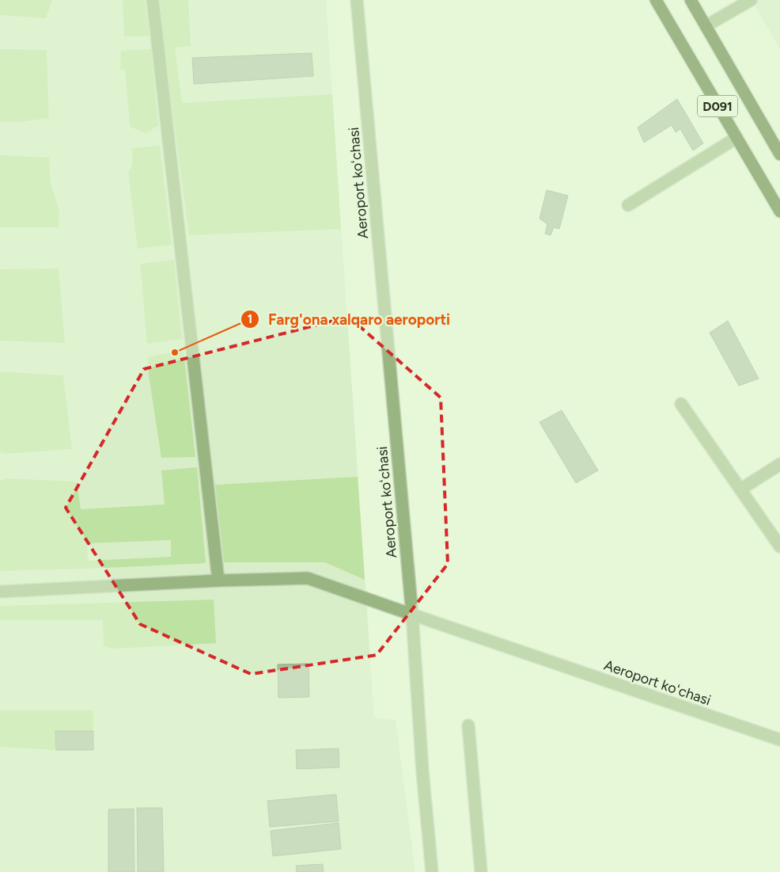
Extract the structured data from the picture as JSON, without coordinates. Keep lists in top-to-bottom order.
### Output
{
  "streets": {
    "highway": ["D091"],
    "street": ["Aeroport koʻchasi"]
  },
  "places": ["Farg'ona xalqaro aeroporti"]
}
